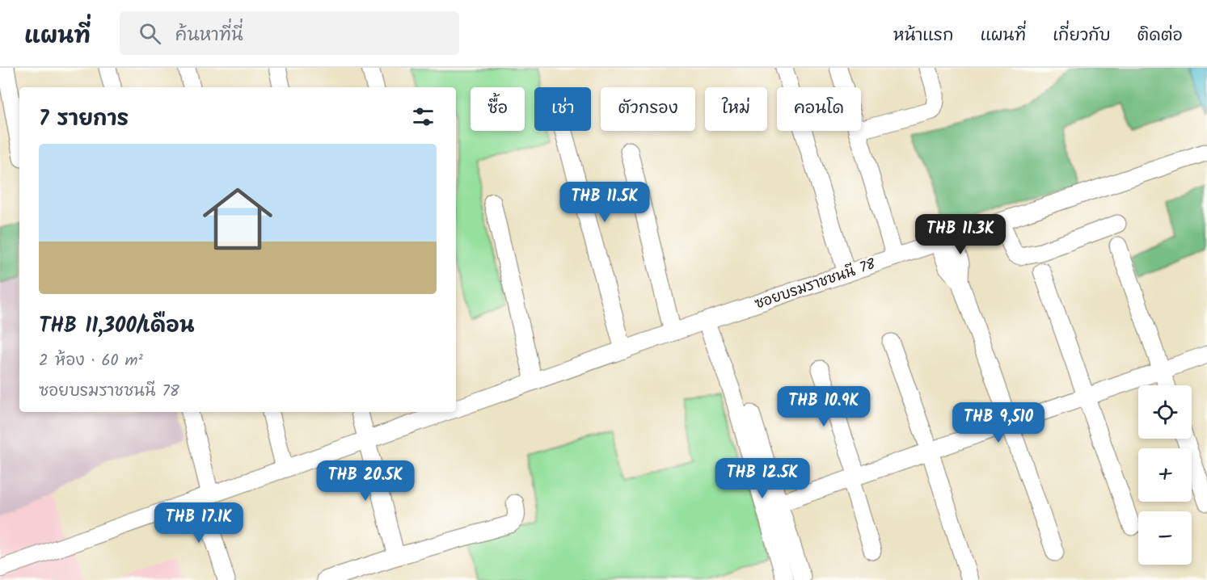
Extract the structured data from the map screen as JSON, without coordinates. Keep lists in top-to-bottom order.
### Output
{
  "streets": {
    "street": ["ซอยบรมราชชนนี 78"]
  },
  "page": {
    "header": "แผนที่",
    "search": "ค้นหาที่นี่",
    "nav": [
      "หน้าแรก",
      "แผนที่",
      "เกี่ยวกับ",
      "ติดต่อ"
    ],
    "chip": [
      "ซื้อ",
      "เช่า",
      "ตัวกรอง",
      "ใหม่",
      "คอนโด"
    ],
    "heading": "7 รายการ",
    "list": [
      {
        "name": "THB 11,300/เดือน",
        "note": "2 ห้อง · 60 m² · ซอยบรมราชชนนี 78"
      }
    ],
    "price": [
      "THB 11.5K",
      "THB 11.3K",
      "THB 10.9K",
      "THB 9,510",
      "THB 12.5K",
      "THB 20.5K",
      "THB 17.1K"
    ],
    "map_buttons": ["+", "−"]
  }
}
